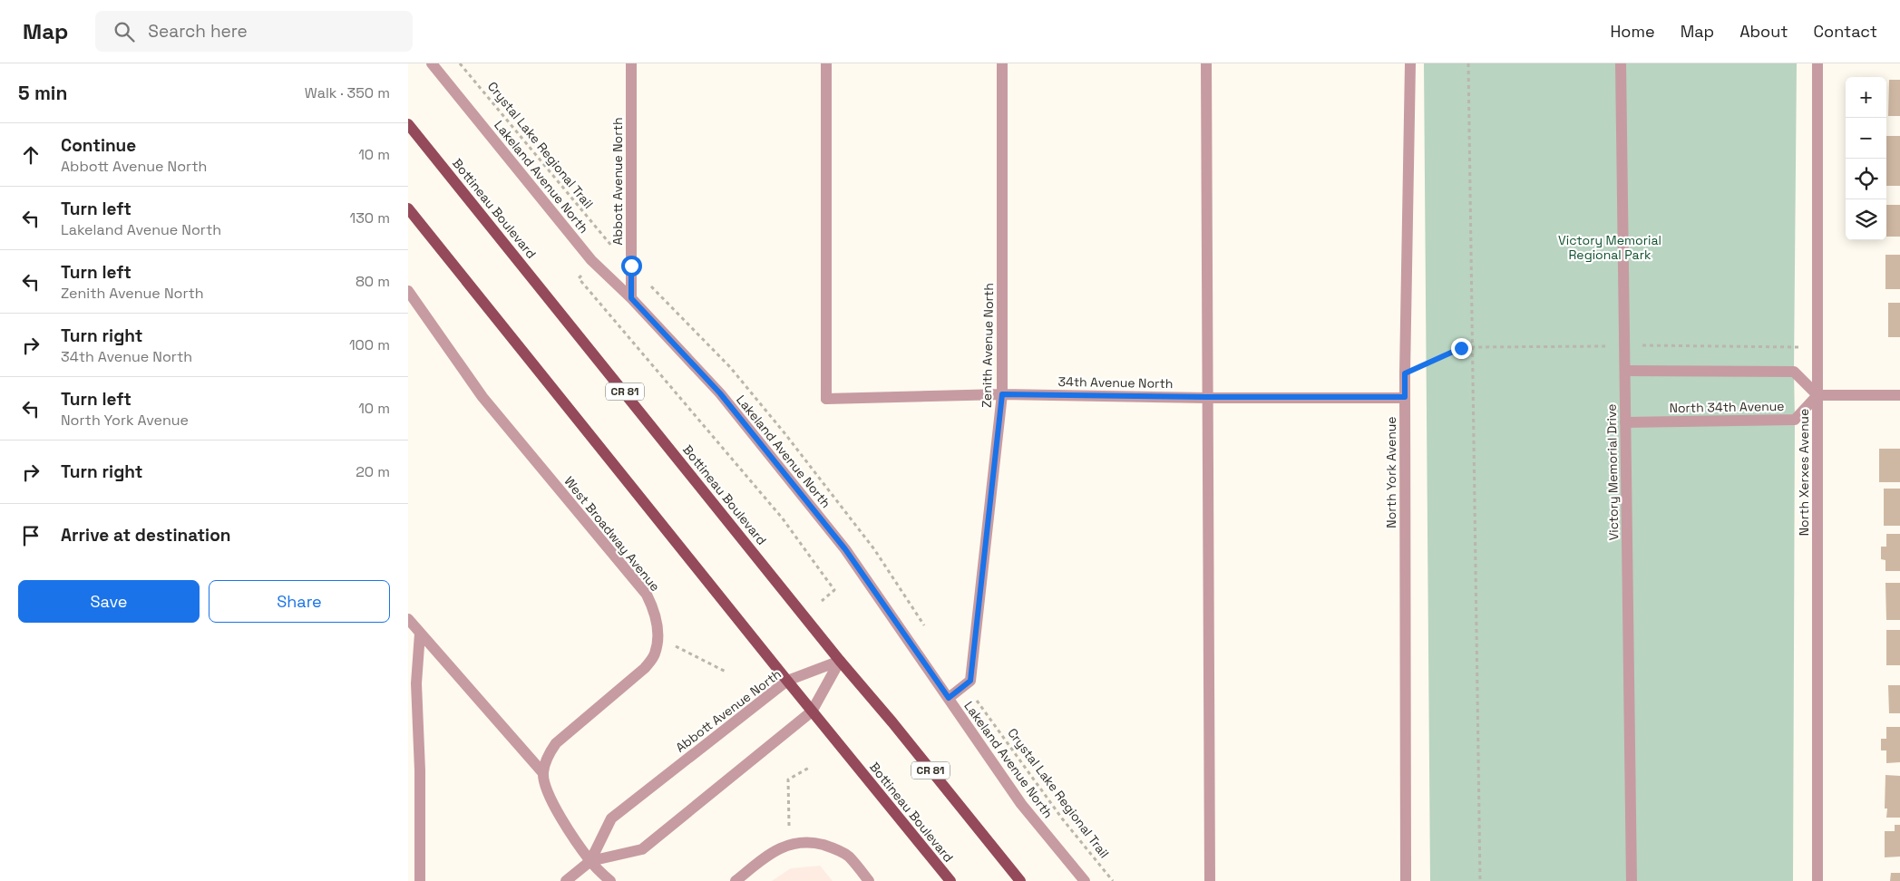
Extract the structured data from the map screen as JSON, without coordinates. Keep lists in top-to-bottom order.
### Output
{
  "streets": {
    "main road": ["Bottineau Boulevard", "CR 81"],
    "street": [
      "Lakeland Avenue North",
      "Abbott Avenue North",
      "Zenith Avenue North",
      "34th Avenue North",
      "North 34th Avenue",
      "North York Avenue",
      "Victory Memorial Drive",
      "North Xerxes Avenue",
      "West Broadway Avenue"
    ],
    "path": ["Crystal Lake Regional Trail"]
  },
  "crossings": [
    ["Lakeland Avenue North", "Abbott Avenue North"],
    ["Lakeland Avenue North", "Zenith Avenue North"],
    ["Abbott Avenue North", "Bottineau Boulevard"],
    ["Zenith Avenue North", "34th Avenue North"],
    ["34th Avenue North", "North York Avenue"],
    ["North 34th Avenue", "Victory Memorial Drive"],
    ["North 34th Avenue", "North Xerxes Avenue"]
  ],
  "parks": ["Victory Memorial Regional Park"],
  "page": {
    "header": "Map",
    "search": "Search here",
    "nav": [
      "Home",
      "Map",
      "About",
      "Contact"
    ],
    "heading": ["5 min", "Walk · 350 m"],
    "map_buttons": ["+", "−"],
    "list": [
      ["Continue", "Abbott Avenue North", "10 m"],
      ["Turn left", "Lakeland Avenue North", "130 m"],
      ["Turn left", "Zenith Avenue North", "80 m"],
      ["Turn right", "34th Avenue North", "100 m"],
      ["Turn left", "North York Avenue", "10 m"],
      ["Turn right", "20 m"],
      "Arrive at destination"
    ],
    "buttons": ["Save", "Share"]
  }
}
